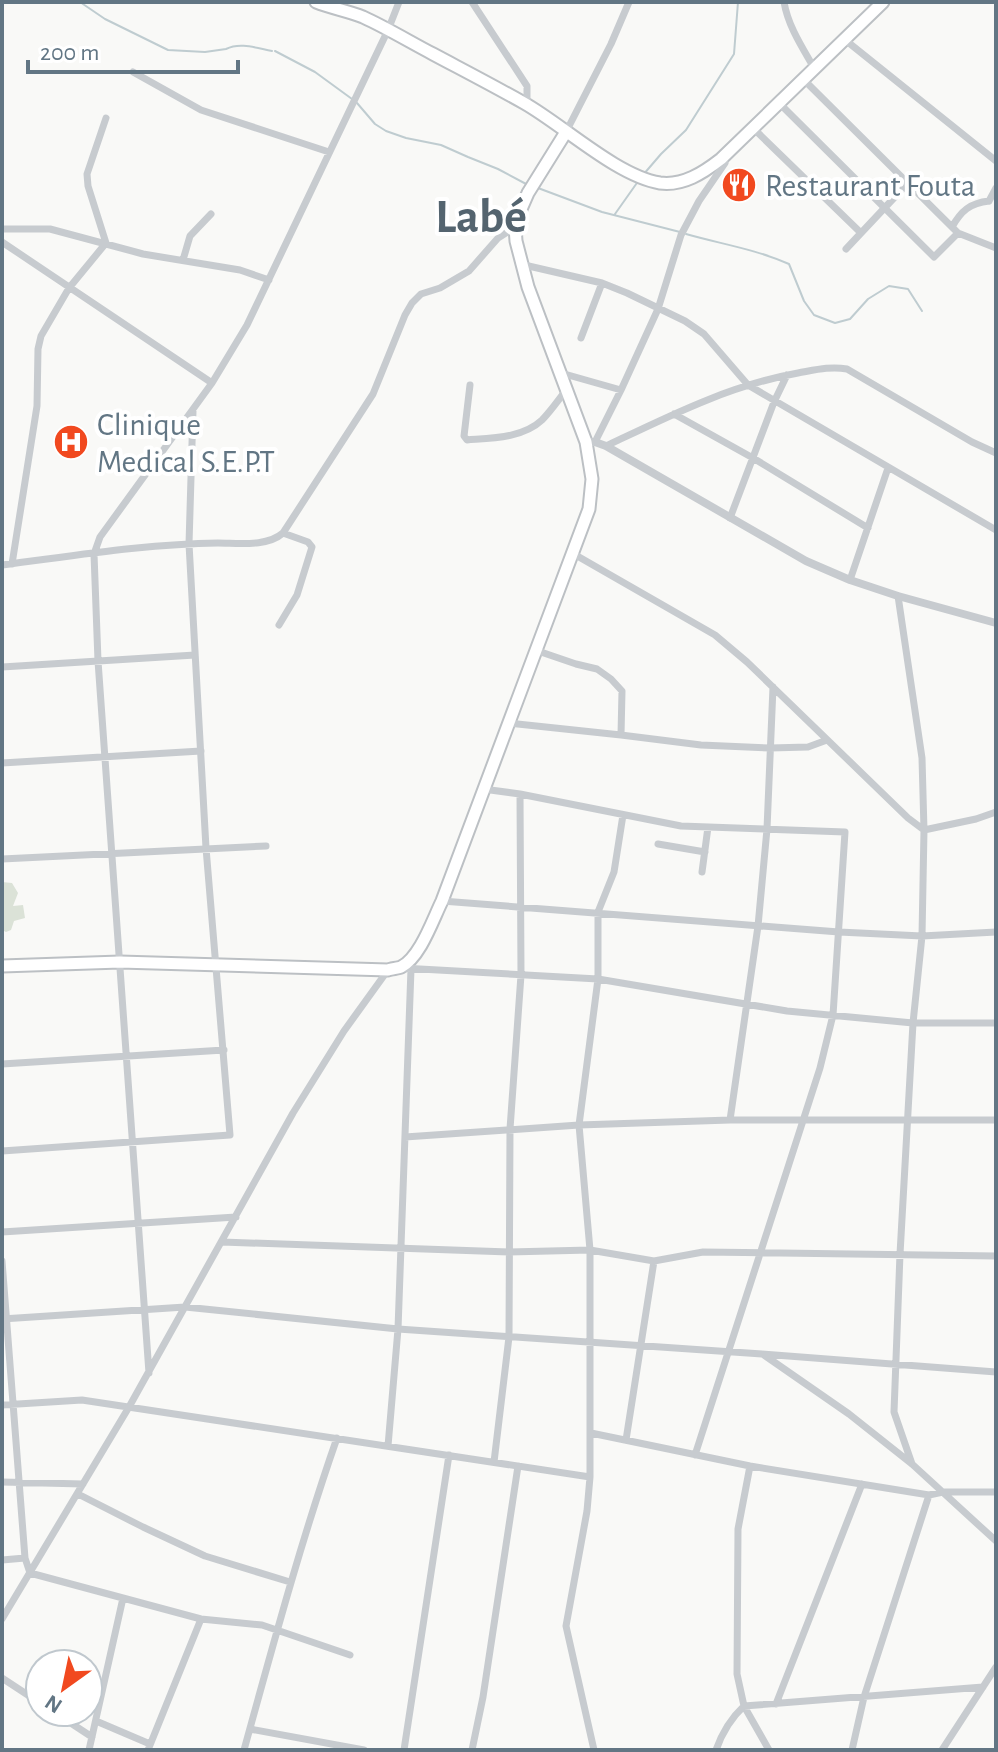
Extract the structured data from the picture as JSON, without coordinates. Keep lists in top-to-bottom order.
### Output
{
  "districts": ["Labé"],
  "places": {
    "restaurant": ["Restaurant Fouta"],
    "hospital": ["Clinique Medical S.E.P.T"]
  },
  "scale_bar": "200 m",
  "north": "bottom left"
}
